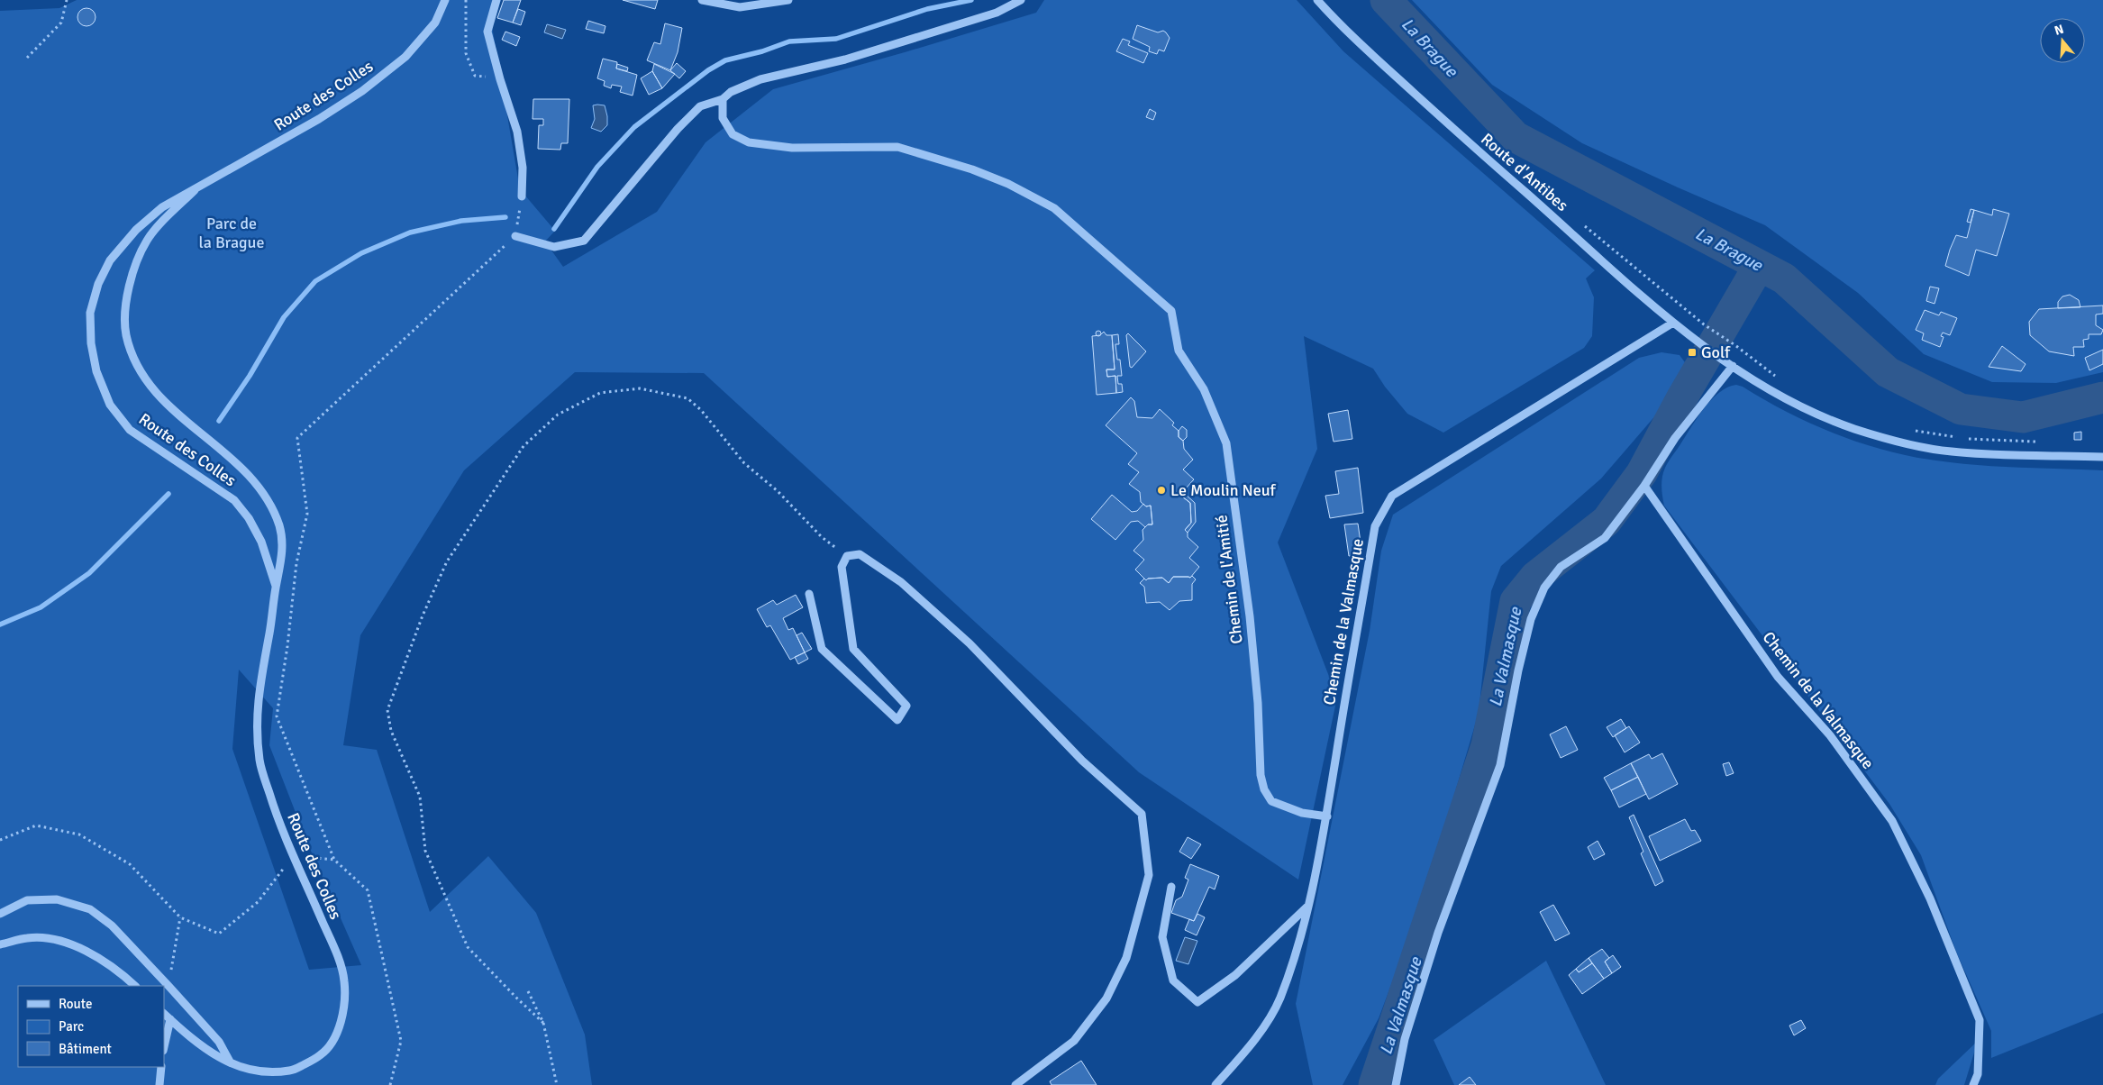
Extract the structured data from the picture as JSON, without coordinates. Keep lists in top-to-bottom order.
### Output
{
  "streets": {
    "street": [
      "Route des Colles",
      "Route d'Antibes",
      "Chemin de l'Amitié",
      "Chemin de la Valmasque"
    ]
  },
  "crossings": [
    ["Route d'Antibes", "Chemin de la Valmasque"],
    ["Chemin de l'Amitié", "Chemin de la Valmasque"]
  ],
  "water": ["La Brague", "La Valmasque"],
  "parks": ["Parc de la Brague"],
  "places": {
    "transit": ["Golf"],
    "other": ["Le Moulin Neuf"]
  },
  "legend": ["Route", "Parc", "Bâtiment"],
  "north": "top"
}
